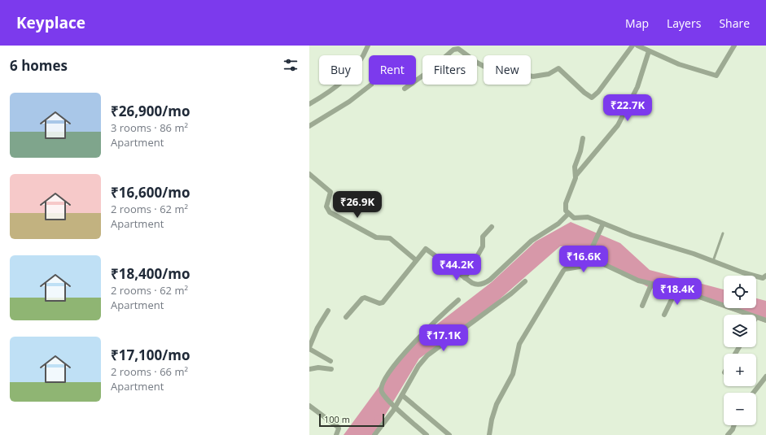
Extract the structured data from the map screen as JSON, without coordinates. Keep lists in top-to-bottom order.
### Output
{
  "scale_bar": "100 m",
  "page": {
    "header": "Keyplace",
    "nav": ["Map", "Layers", "Share"],
    "heading": "6 homes",
    "chip": [
      "Buy",
      "Rent",
      "Filters",
      "New"
    ],
    "list": [
      {
        "name": "₹26,900/mo",
        "note": "3 rooms · 86 m² · Apartment"
      },
      {
        "name": "₹16,600/mo",
        "note": "2 rooms · 62 m² · Apartment"
      },
      {
        "name": "₹18,400/mo",
        "note": "2 rooms · 62 m² · Apartment"
      },
      {
        "name": "₹17,100/mo",
        "note": "2 rooms · 66 m² · Apartment"
      }
    ],
    "price": [
      "₹22.7K",
      "₹26.9K",
      "₹16.6K",
      "₹44.2K",
      "₹18.4K",
      "₹17.1K"
    ],
    "map_buttons": ["+", "−"],
    "scale": "100 m"
  }
}
